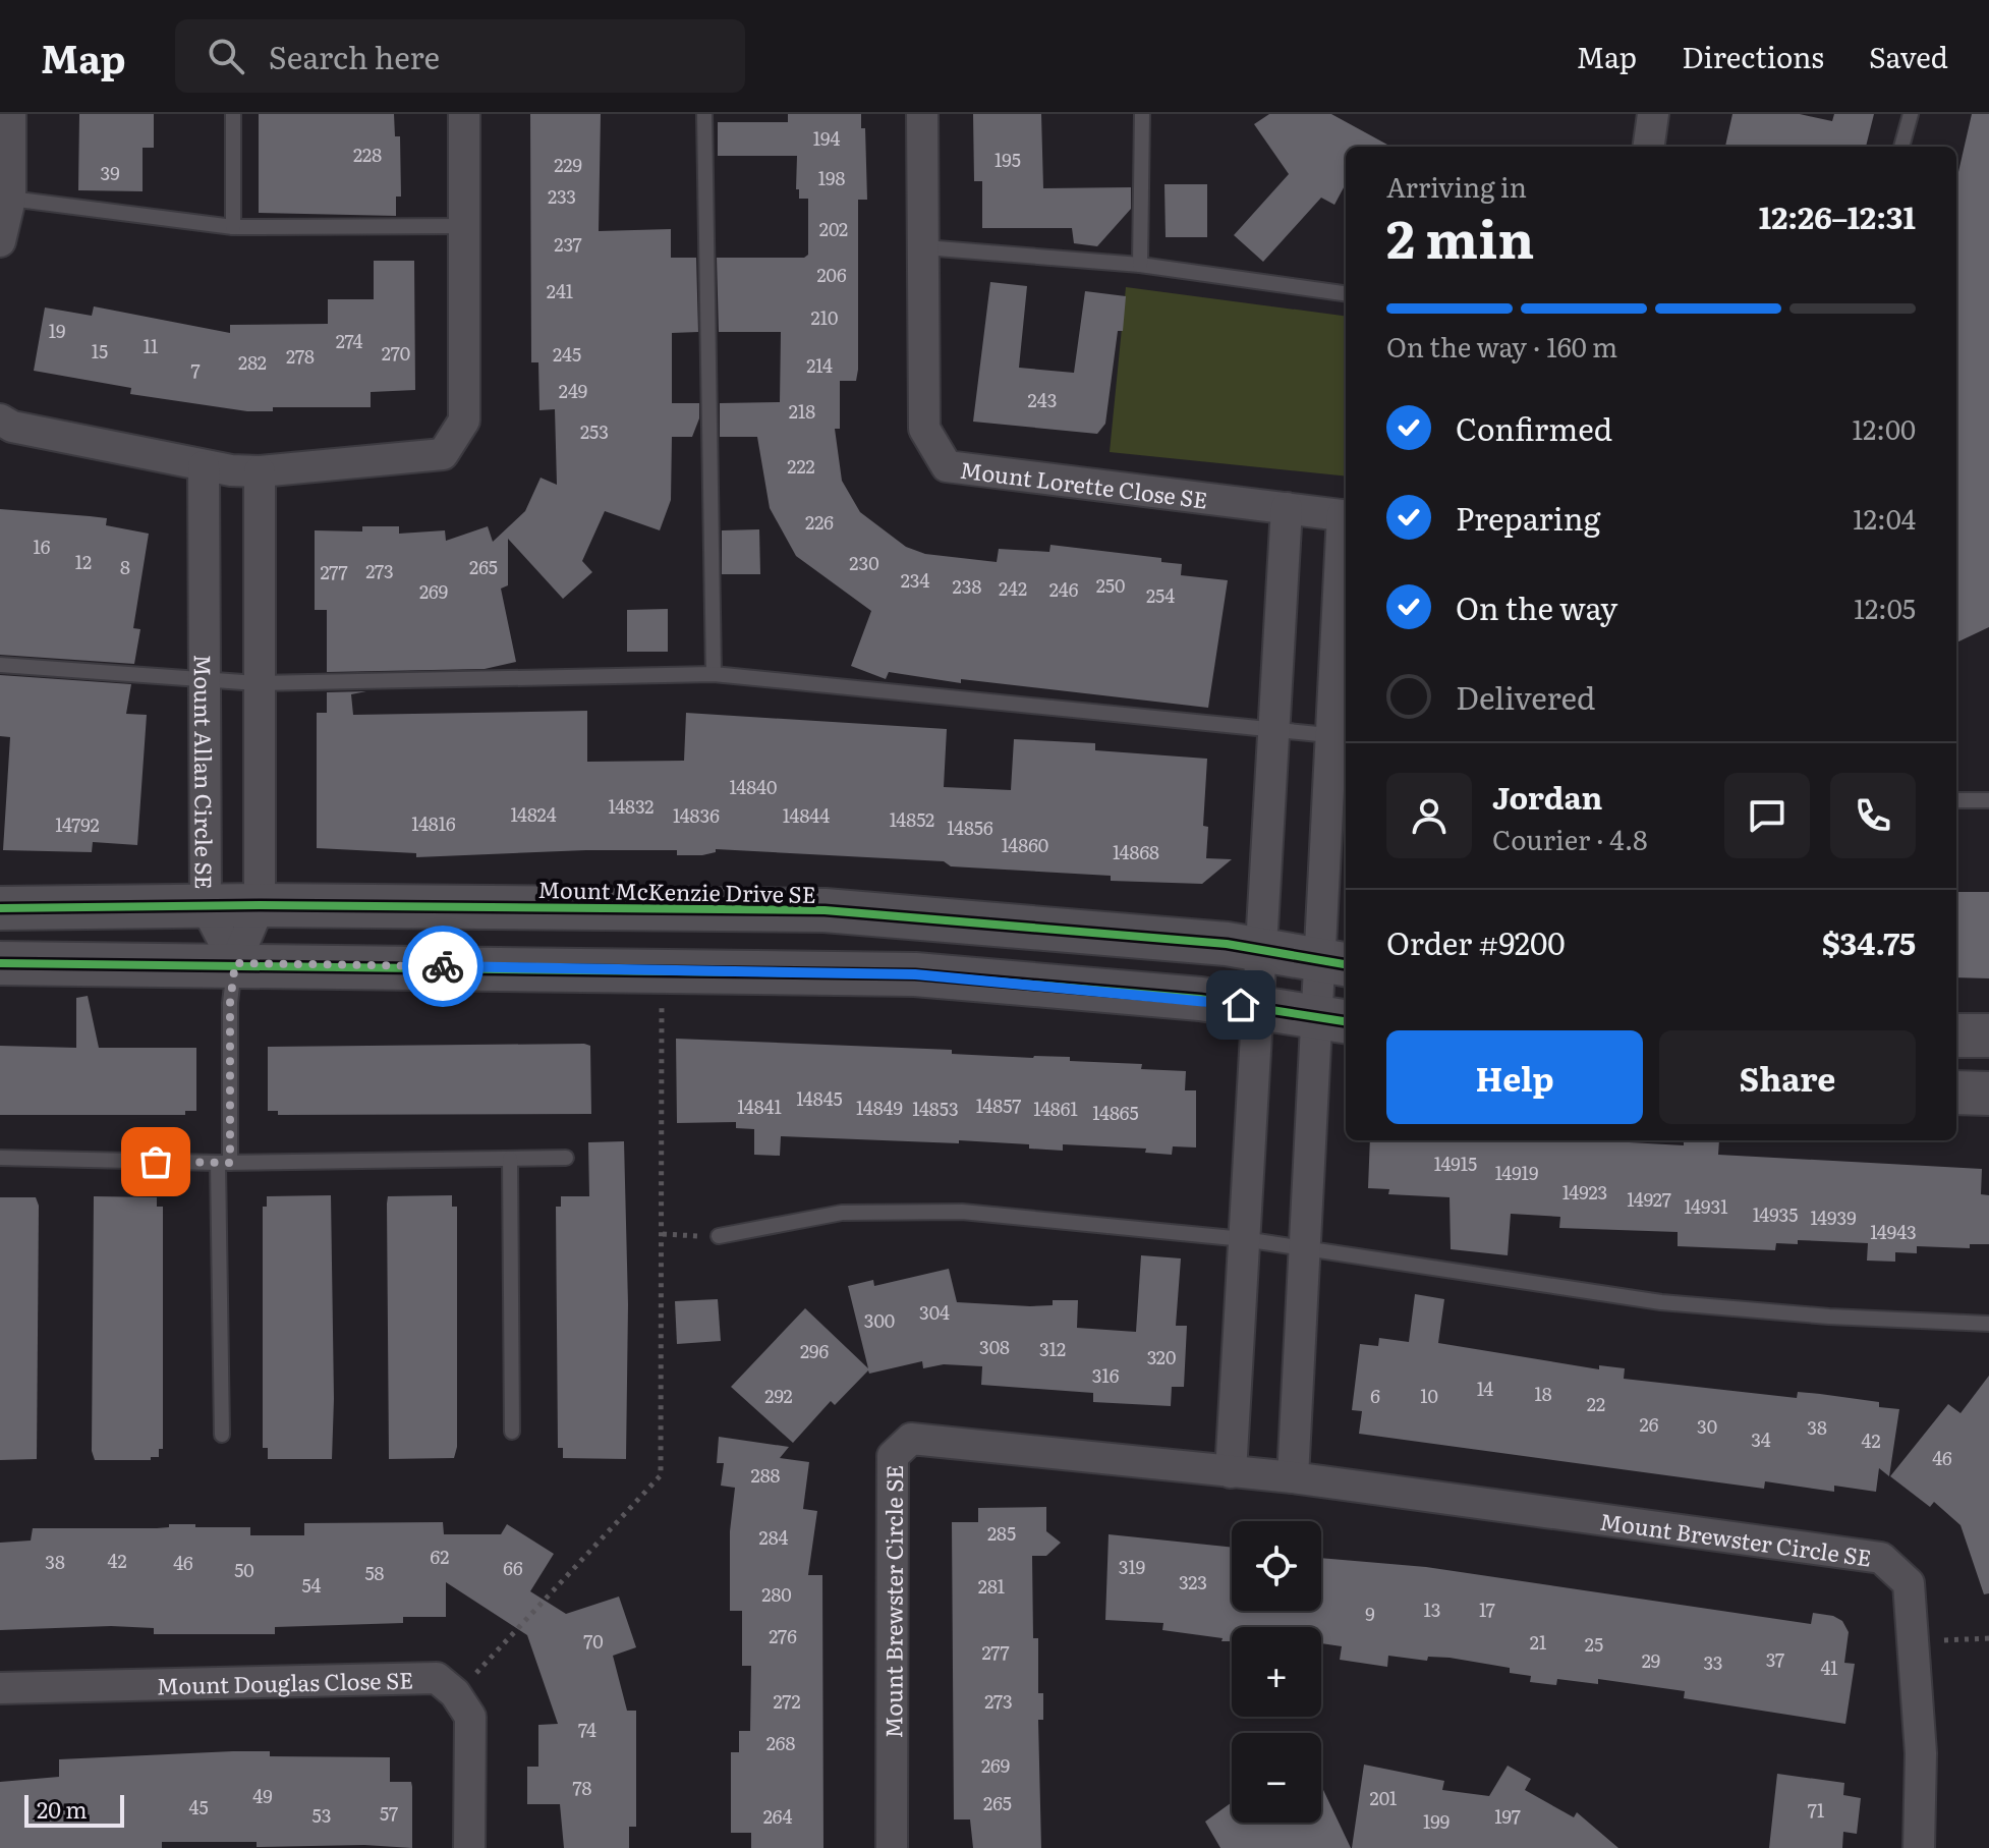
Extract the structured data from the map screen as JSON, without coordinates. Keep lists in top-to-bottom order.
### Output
{
  "streets": {
    "street": [
      "Mount Lorette Close SE",
      "Mount Allan Circle SE",
      "Mount McKenzie Drive SE",
      "Mount Brewster Circle SE",
      "Mount Douglas Close SE"
    ]
  },
  "crossings": [
    ["Mount Lorette Close SE", "Mount McKenzie Drive SE"],
    ["Mount Allan Circle SE", "Mount McKenzie Drive SE"]
  ],
  "house_numbers": [
    "194",
    "228",
    "195",
    "229",
    "39",
    "198",
    "233",
    "202",
    "237",
    "206",
    "241",
    "210",
    "19",
    "274",
    "11",
    "15",
    "270",
    "245",
    "278",
    "282",
    "214",
    "7",
    "249",
    "243",
    "218",
    "253",
    "222",
    "226",
    "16",
    "12",
    "230",
    "8",
    "265",
    "273",
    "277",
    "234",
    "250",
    "238",
    "242",
    "246",
    "269",
    "254",
    "14840",
    "14832",
    "14824",
    "14836",
    "14844",
    "14852",
    "14816",
    "14792",
    "14856",
    "14860",
    "14868",
    "14845",
    "14857",
    "14841",
    "14849",
    "14853",
    "14861",
    "14865",
    "14915",
    "14919",
    "14923",
    "14927",
    "14931",
    "14935",
    "14939",
    "14943",
    "304",
    "300",
    "308",
    "312",
    "296",
    "320",
    "316",
    "14",
    "18",
    "292",
    "6",
    "10",
    "22",
    "26",
    "30",
    "38",
    "34",
    "42",
    "46",
    "288",
    "285",
    "284",
    "62",
    "42",
    "38",
    "46",
    "319",
    "66",
    "50",
    "58",
    "323",
    "54",
    "281",
    "280",
    "13",
    "17",
    "9",
    "276",
    "70",
    "21",
    "25",
    "277",
    "37",
    "29",
    "33",
    "41",
    "272",
    "273",
    "74",
    "268",
    "269",
    "78",
    "49",
    "201",
    "265",
    "45",
    "71",
    "57",
    "53",
    "264",
    "197",
    "199"
  ],
  "scale_bar": "20 m",
  "page": {
    "header": "Map",
    "search": "Search here",
    "nav": ["Map", "Directions", "Saved"],
    "heading": ["2 min", "Arriving in", "12:26–12:31"],
    "panel": [
      "Jordan",
      "Courier · 4.8",
      "Order #9200",
      "$34.75"
    ],
    "bar": "On the way · 160 m",
    "list": [
      ["Confirmed", "12:00"],
      ["Preparing", "12:04"],
      ["On the way", "12:05"],
      "Delivered"
    ],
    "buttons": ["Help", "Share"],
    "map_buttons": ["+", "−"],
    "scale": "20 m"
  }
}
